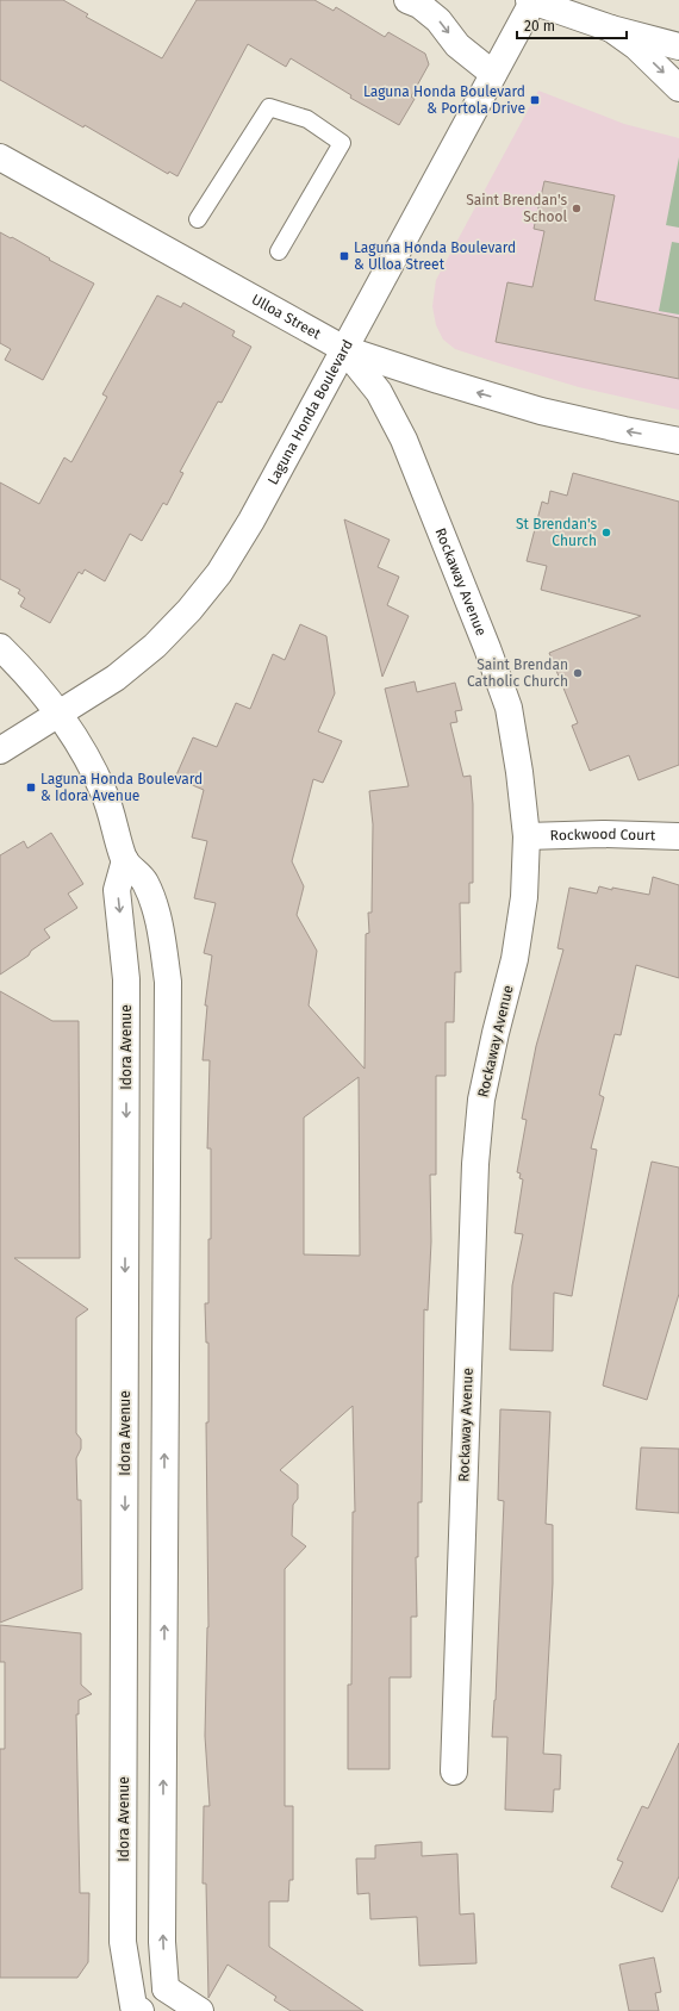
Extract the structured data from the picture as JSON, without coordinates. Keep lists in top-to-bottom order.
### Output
{
  "streets": {
    "street": [
      "Ulloa Street",
      "Laguna Honda Boulevard",
      "Rockaway Avenue",
      "Rockwood Court",
      "Idora Avenue"
    ]
  },
  "crossings": [
    ["Ulloa Street", "Laguna Honda Boulevard"],
    ["Ulloa Street", "Rockaway Avenue"],
    ["Laguna Honda Boulevard", "Rockaway Avenue"],
    ["Rockaway Avenue", "Rockwood Court"]
  ],
  "one_way": ["Ulloa Street"],
  "places": {
    "transit": ["Laguna Honda Boulevard & Portola Drive", "Laguna Honda Boulevard & Ulloa Street", "Laguna Honda Boulevard & Idora Avenue"],
    "other": ["Saint Brendan's School", "St Brendan's Church", "Saint Brendan Catholic Church"]
  },
  "scale_bar": "20 m"
}
